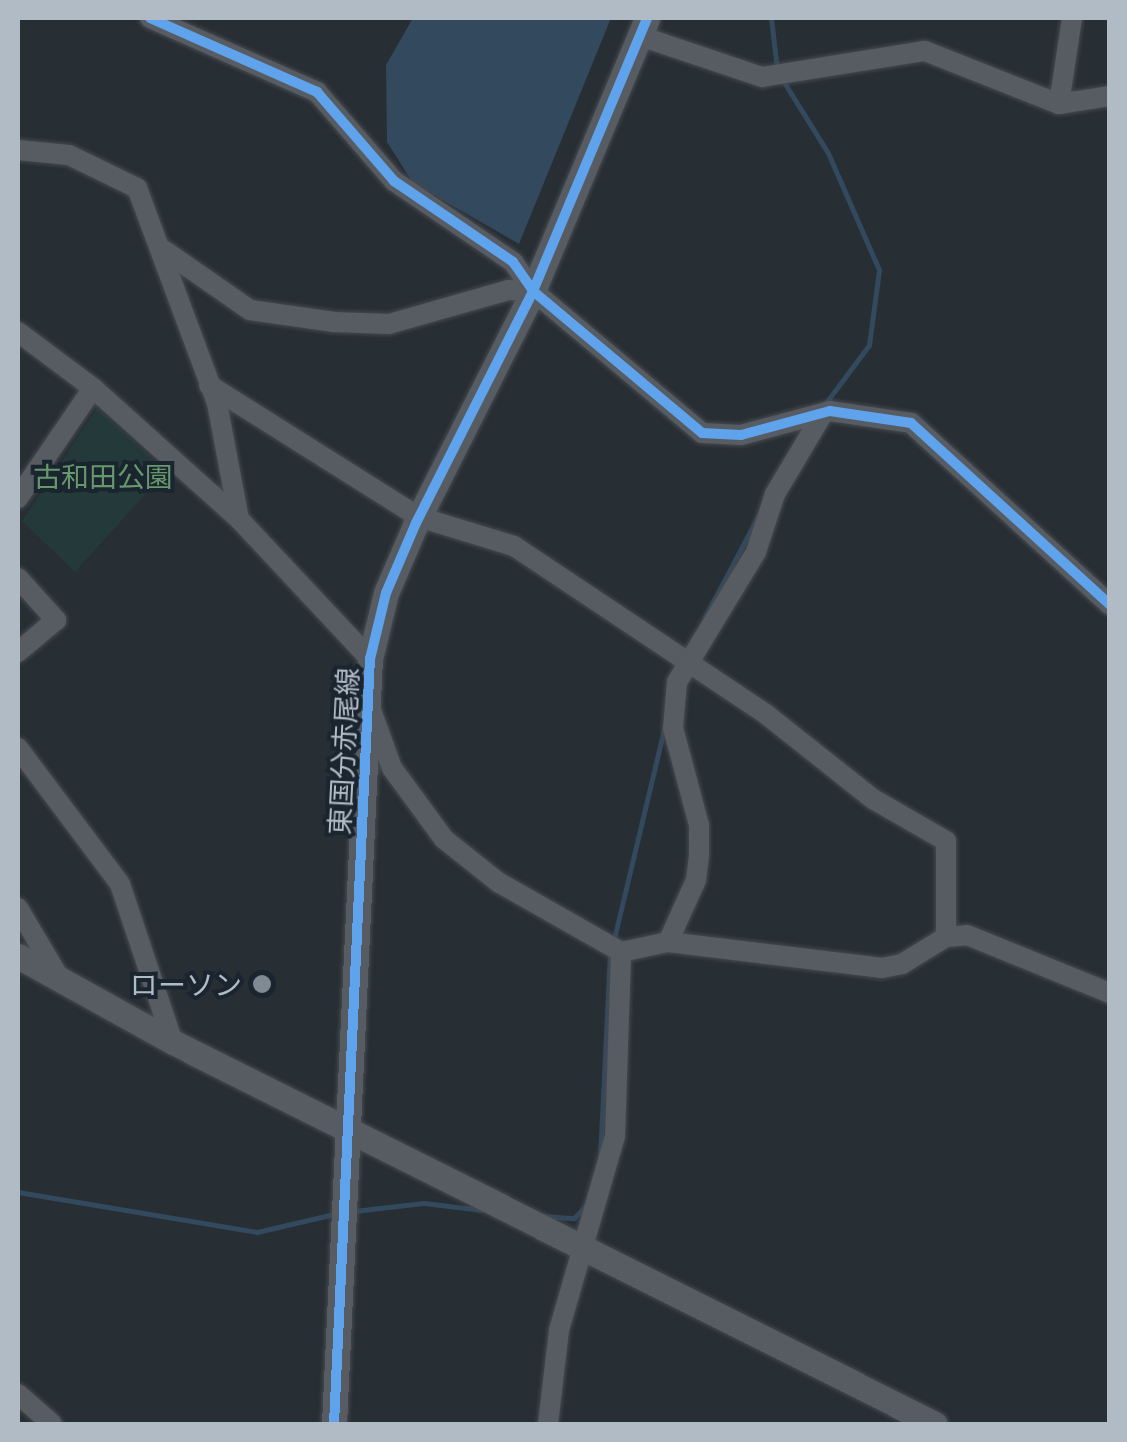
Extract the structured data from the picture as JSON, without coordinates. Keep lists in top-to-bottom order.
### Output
{
  "streets": {
    "street": ["東国分赤尾線"]
  },
  "parks": ["古和田公園"],
  "places": ["ローソン"]
}
